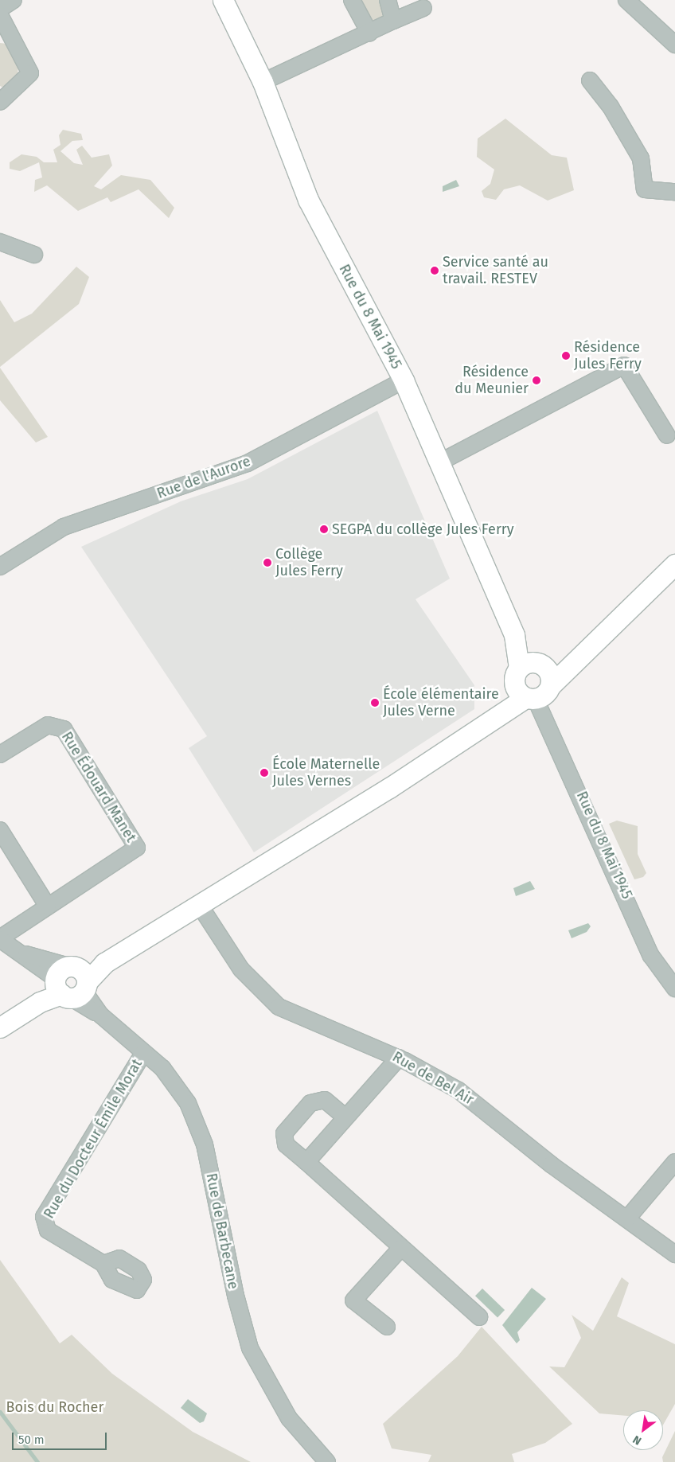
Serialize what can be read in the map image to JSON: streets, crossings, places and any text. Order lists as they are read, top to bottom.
{
  "streets": {
    "main road": ["Rue du 8 Mai 1945"],
    "street": [
      "Rue de l'Aurore",
      "Rue Édouard Manet",
      "Rue de Bel Air",
      "Rue du Docteur Émile Morat",
      "Rue de Barbecane"
    ]
  },
  "crossings": [
    ["Rue du 8 Mai 1945", "Rue de l'Aurore"],
    ["Rue Édouard Manet", "Rue de Barbecane"],
    ["Rue du Docteur Émile Morat", "Rue de Barbecane"]
  ],
  "parks": ["Bois du Rocher"],
  "places": [
    "Service santé au travail. RESTEV",
    "Résidence Jules Ferry",
    "Résidence du Meunier",
    "SEGPA du collège Jules Ferry",
    "Collège Jules Ferry",
    "École élémentaire Jules Verne",
    "École Maternelle Jules Vernes"
  ],
  "scale_bar": "50 m",
  "north": "bottom left"
}
